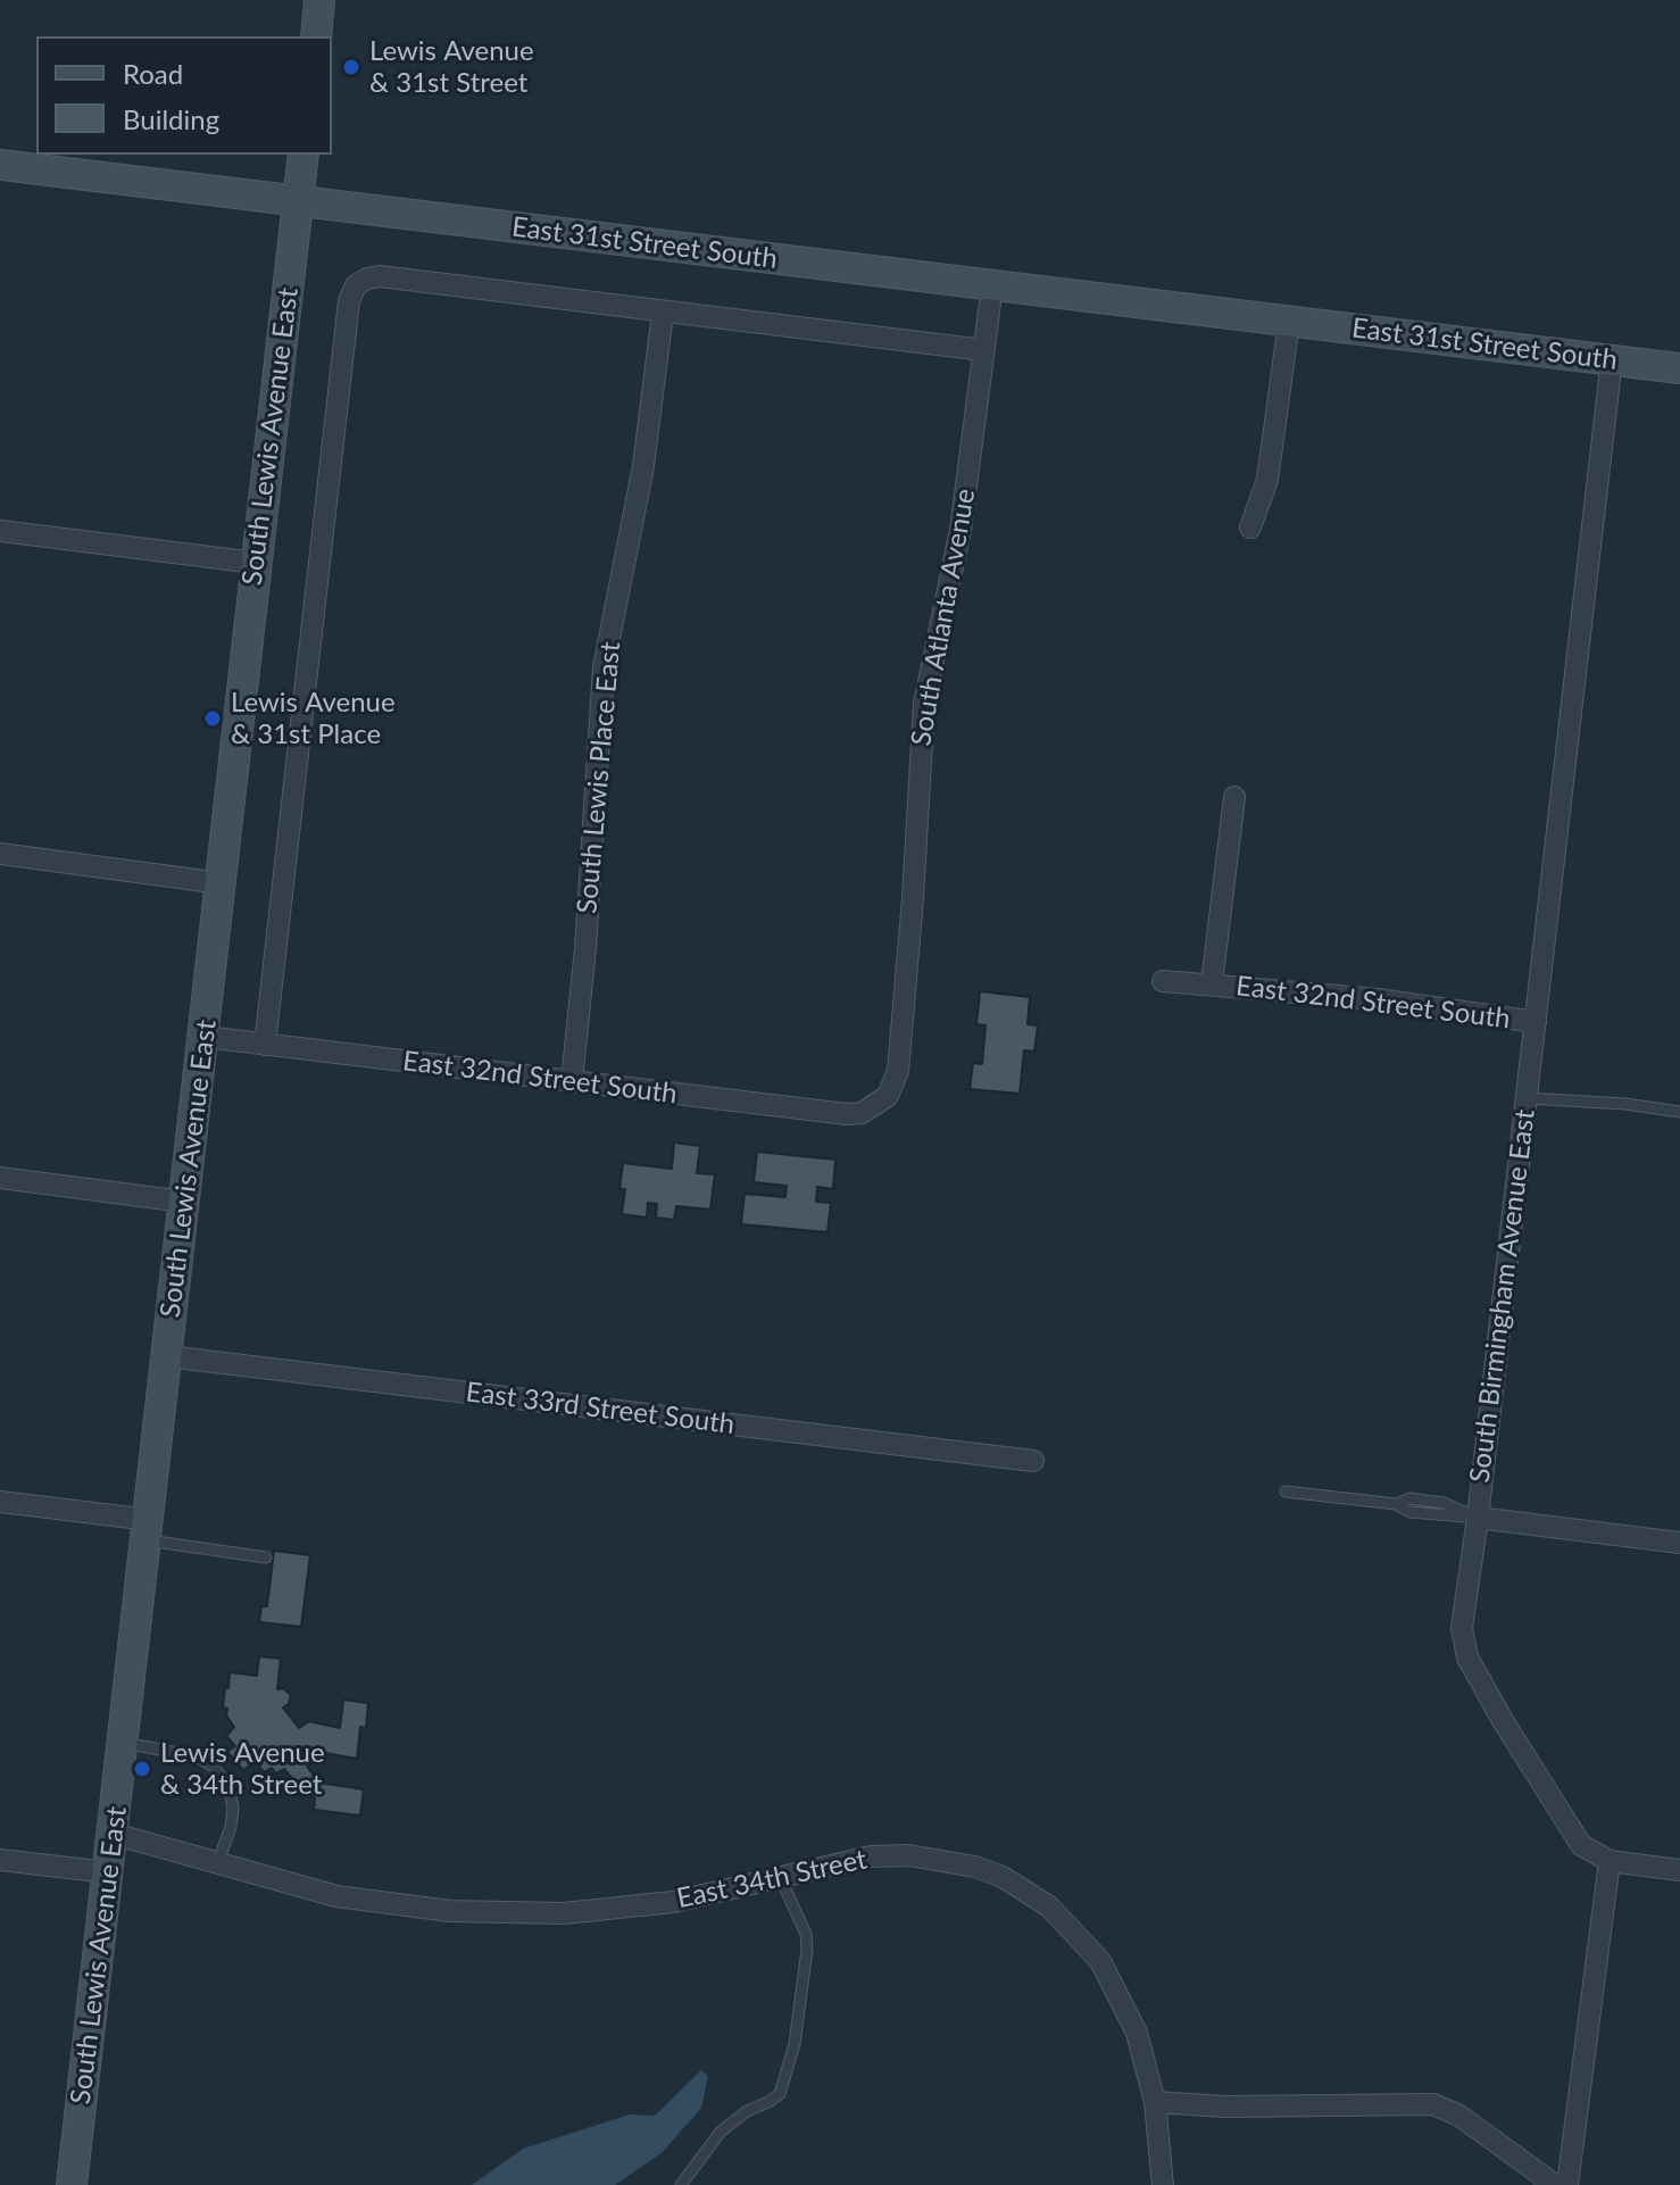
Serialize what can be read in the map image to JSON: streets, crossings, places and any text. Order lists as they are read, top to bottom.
{
  "streets": {
    "main road": ["East 31st Street South", "South Lewis Avenue East"],
    "street": [
      "South Atlanta Avenue",
      "South Lewis Place East",
      "East 32nd Street South",
      "South Birmingham Avenue East",
      "East 33rd Street South",
      "East 34th Street"
    ]
  },
  "crossings": [
    ["East 31st Street South", "South Lewis Avenue East"],
    ["East 31st Street South", "South Atlanta Avenue"],
    ["East 31st Street South", "South Birmingham Avenue East"],
    ["South Lewis Avenue East", "East 32nd Street South"],
    ["South Lewis Avenue East", "East 33rd Street South"],
    ["South Lewis Avenue East", "East 34th Street"],
    ["South Atlanta Avenue", "East 32nd Street South"],
    ["South Lewis Place East", "East 32nd Street South"],
    ["East 32nd Street South", "South Birmingham Avenue East"]
  ],
  "places": ["Lewis Avenue & 31st Street", "Lewis Avenue & 31st Place", "Lewis Avenue & 34th Street"],
  "legend": ["Road", "Building"]
}
